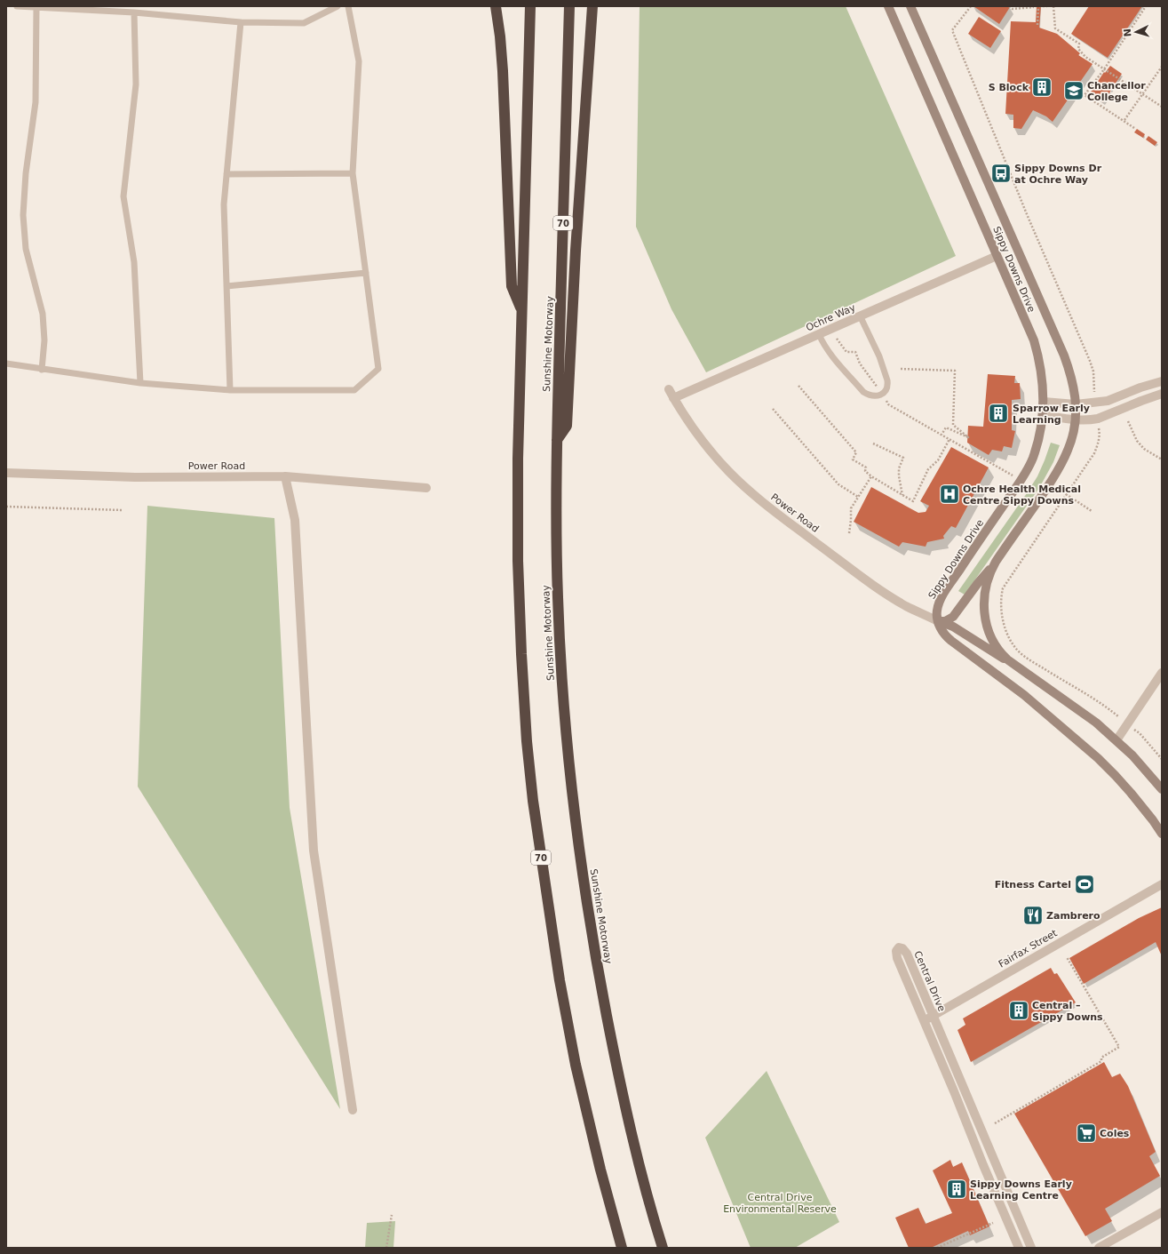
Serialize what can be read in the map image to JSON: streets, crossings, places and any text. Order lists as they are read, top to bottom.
{
  "streets": {
    "highway": ["70", "Sunshine Motorway"],
    "main road": ["Sippy Downs Drive"],
    "street": [
      "Ochre Way",
      "Power Road",
      "Fairfax Street",
      "Central Drive"
    ]
  },
  "crossings": [
    ["Sippy Downs Drive", "Ochre Way"],
    ["Sippy Downs Drive", "Power Road"],
    ["Ochre Way", "Power Road"],
    ["Fairfax Street", "Central Drive"]
  ],
  "parks": ["Central Drive Environmental Reserve"],
  "places": {
    "building": [
      "S Block",
      "Sparrow Early Learning",
      "Central – Sippy Downs",
      "Sippy Downs Early Learning Centre"
    ],
    "school or university": ["Chancellor College"],
    "bus stop": ["Sippy Downs Dr at Ochre Way"],
    "hospital": ["Ochre Health Medical Centre Sippy Downs"],
    "sports": ["Fitness Cartel"],
    "restaurant": ["Zambrero"],
    "supermarket": ["Coles"]
  },
  "north": "left"
}
